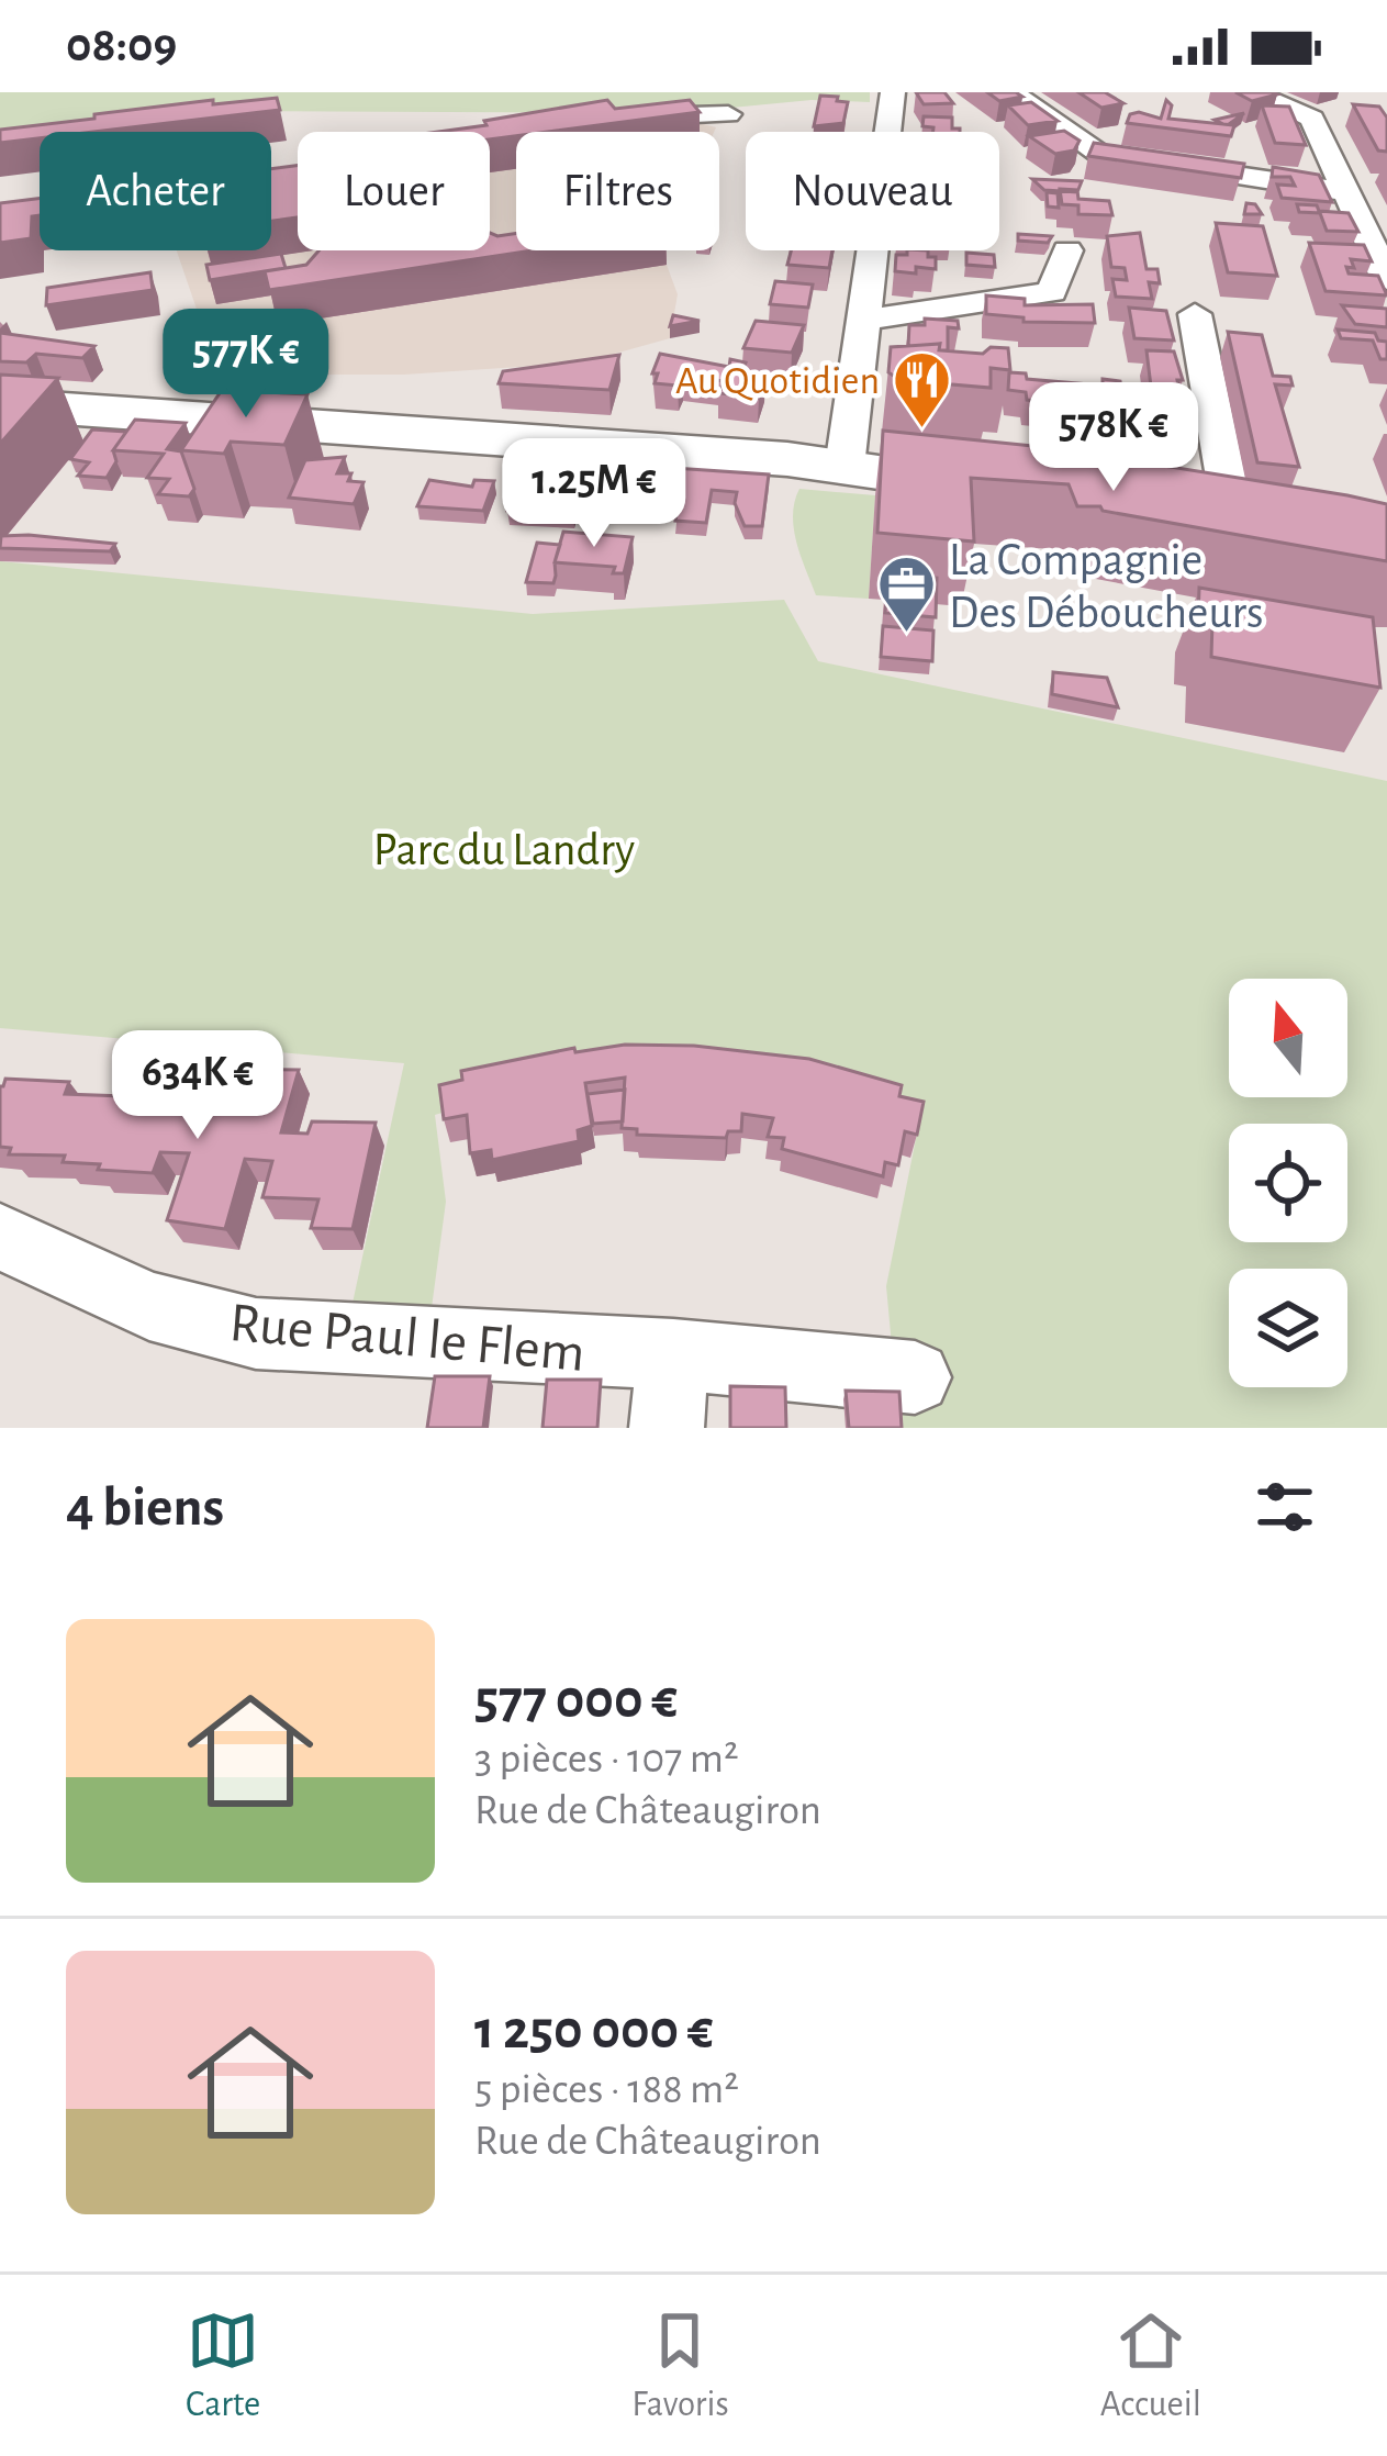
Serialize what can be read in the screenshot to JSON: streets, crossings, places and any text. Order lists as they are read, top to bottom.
{
  "streets": {
    "street": ["Rue Paul le Flem"]
  },
  "parks": ["Parc du Landry"],
  "places": {
    "restaurant": ["Au Quotidien"],
    "office": ["La Compagnie Des Déboucheurs"]
  },
  "north": "top",
  "page": {
    "status": "08:09",
    "chip": [
      "Acheter",
      "Louer",
      "Filtres",
      "Nouveau"
    ],
    "price": [
      "577K €",
      "578K €",
      "1.25M €",
      "634K €"
    ],
    "heading": "4 biens",
    "list": [
      {
        "name": "577 000 €",
        "note": "3 pièces · 107 m² · Rue de Châteaugiron"
      },
      {
        "name": "1 250 000 €",
        "note": "5 pièces · 188 m² · Rue de Châteaugiron"
      }
    ],
    "tabs": ["Carte", "Favoris", "Accueil"]
  }
}
